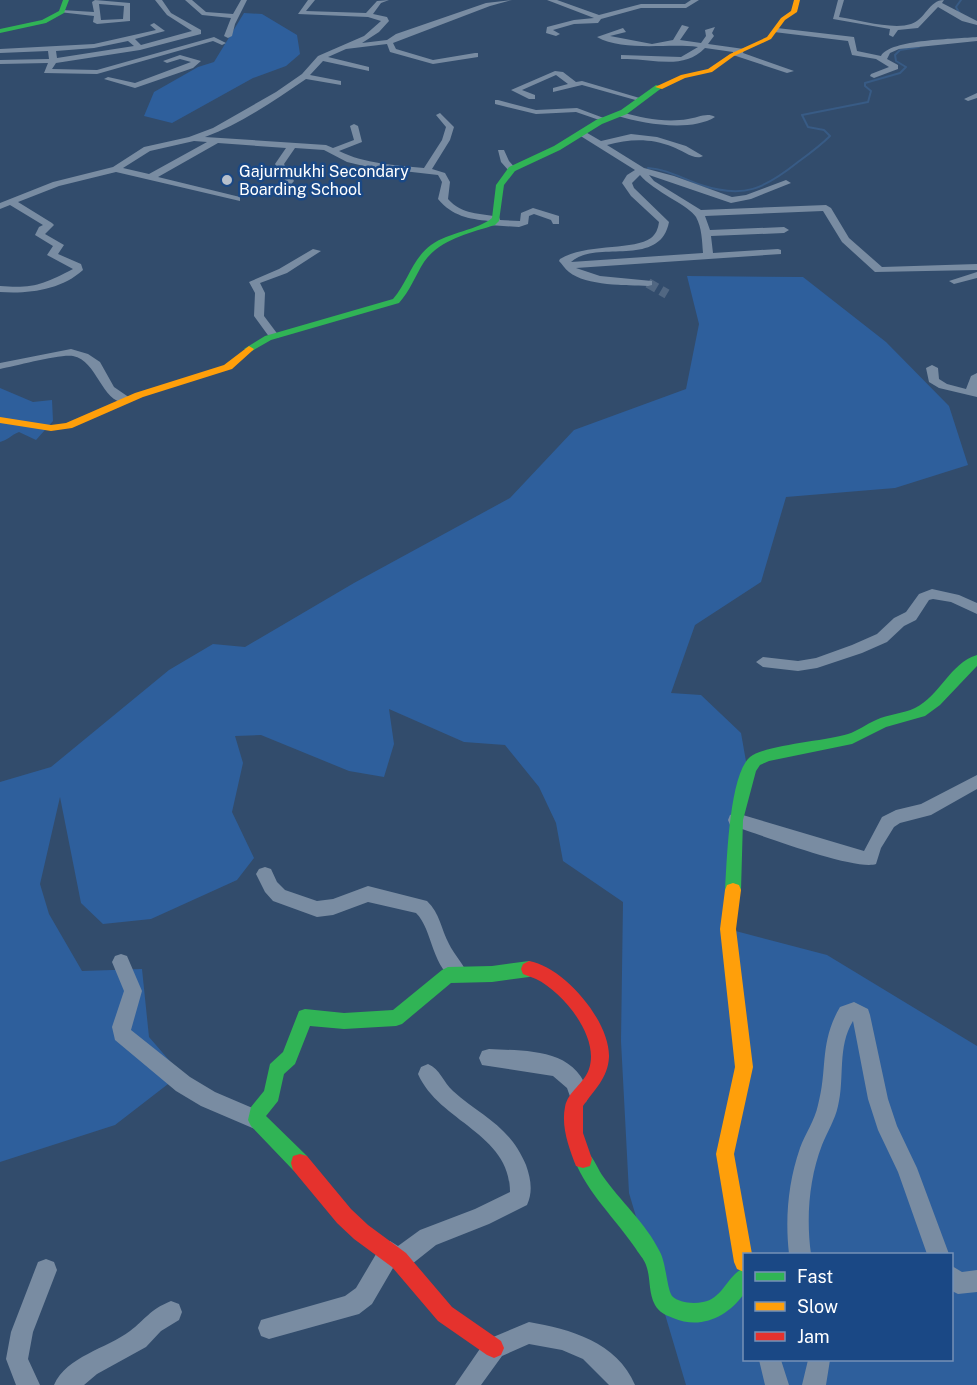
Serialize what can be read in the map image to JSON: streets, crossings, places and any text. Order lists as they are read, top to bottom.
{
  "places": ["Gajurmukhi Secondary Boarding School"],
  "legend": ["Fast", "Slow", "Jam"]
}
